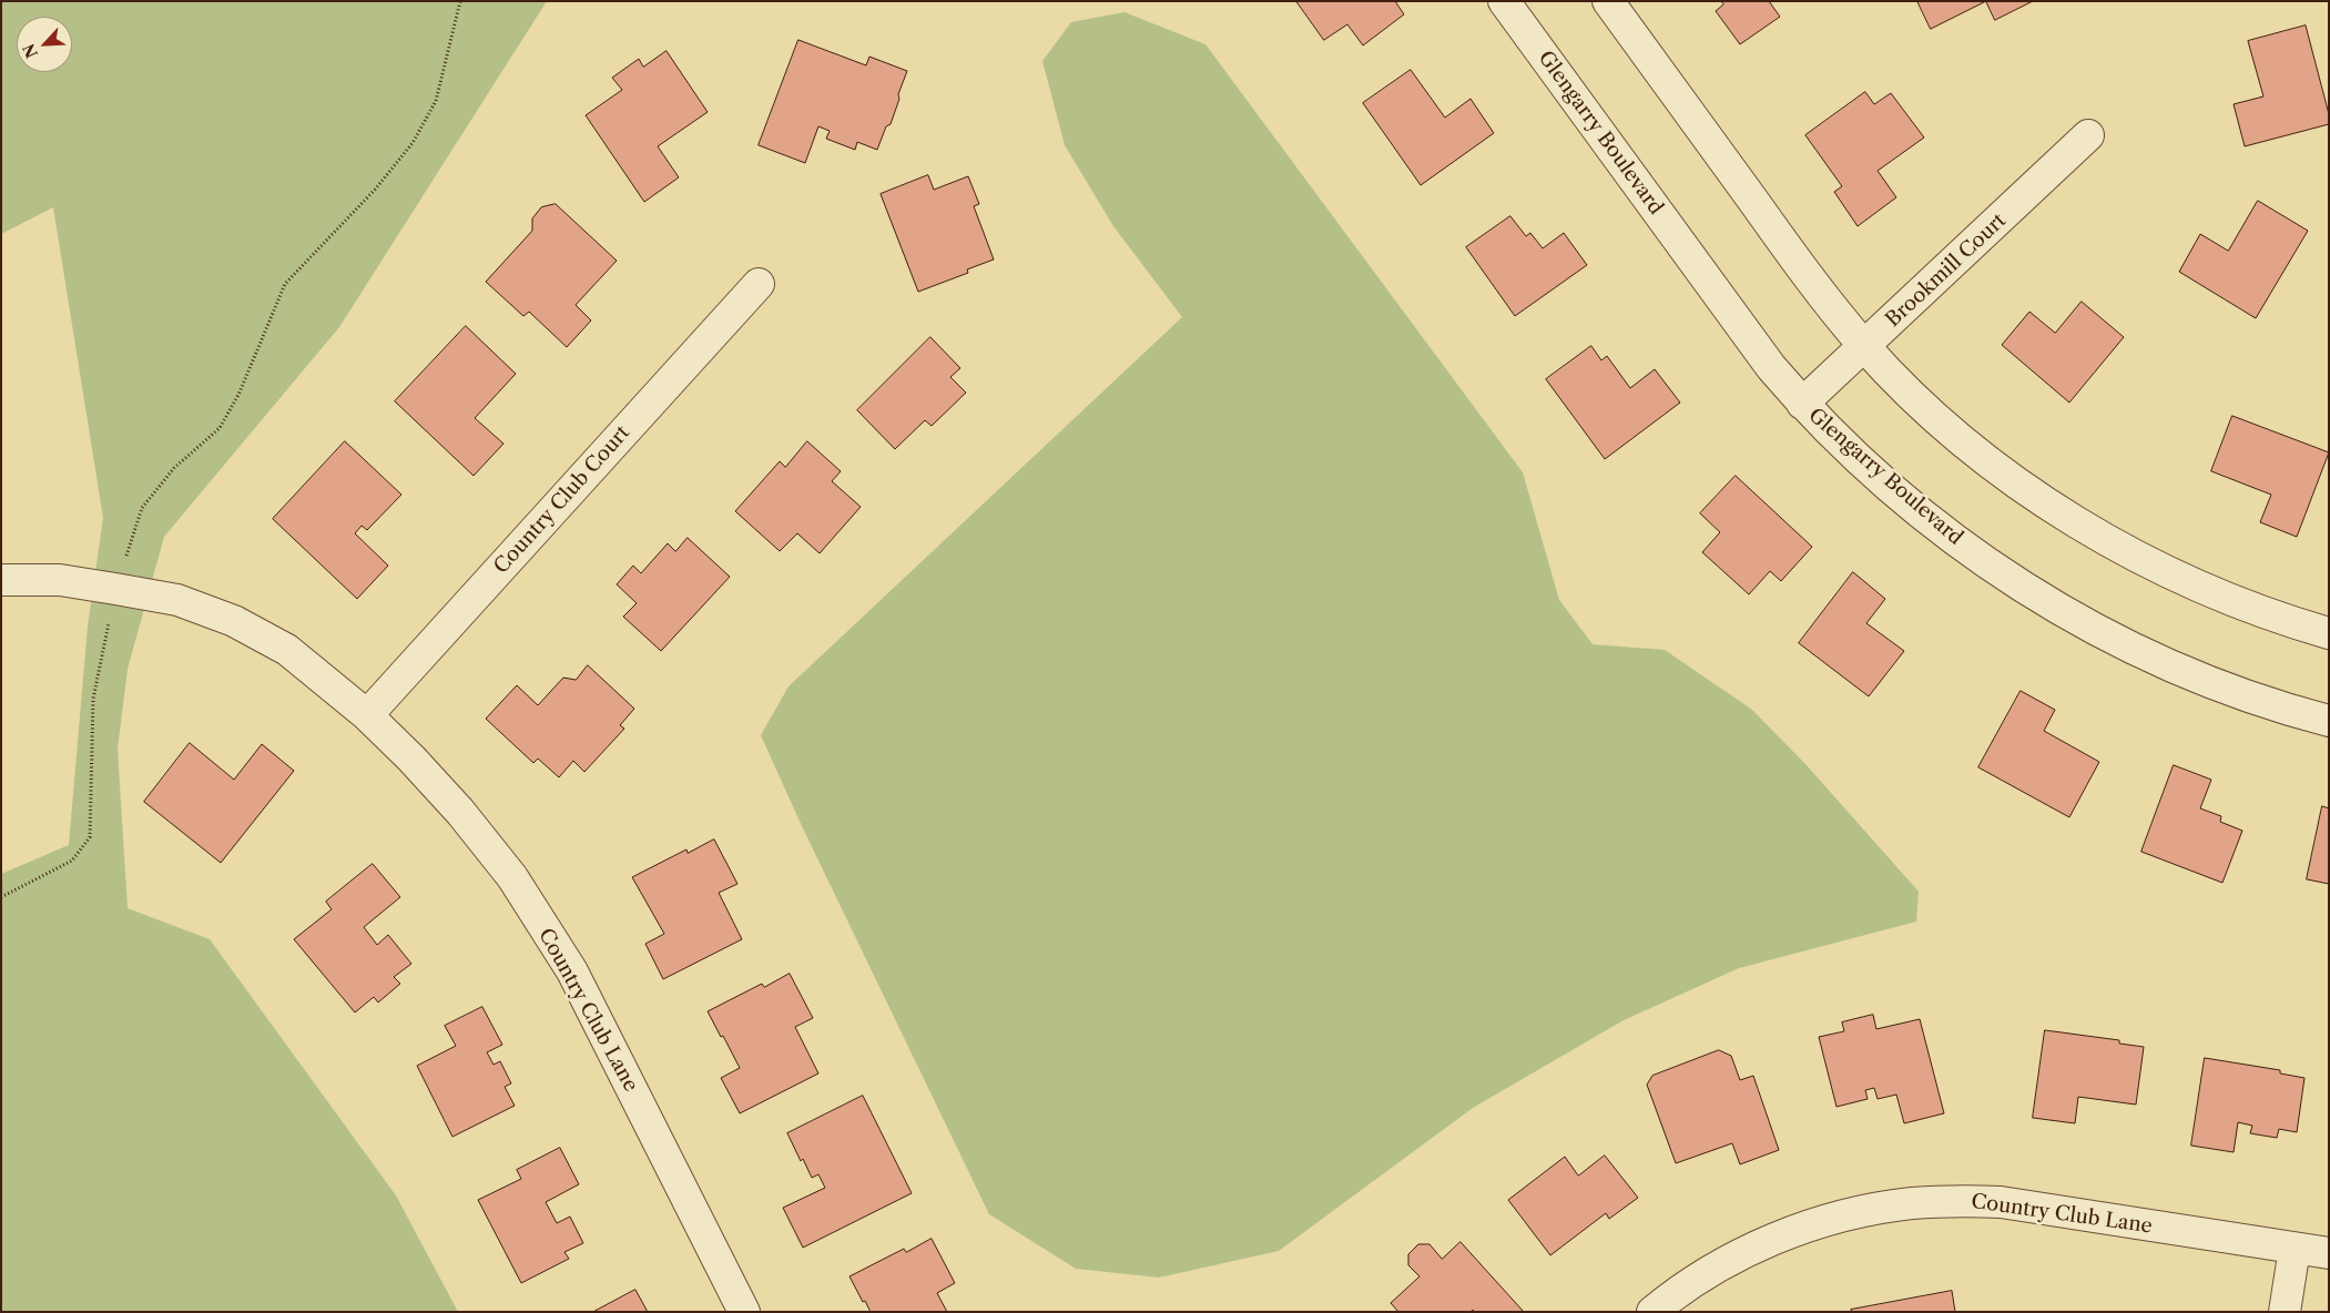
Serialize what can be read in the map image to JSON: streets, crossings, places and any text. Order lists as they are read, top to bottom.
{
  "streets": {
    "street": [
      "Glengarry Boulevard",
      "Brookmill Court",
      "Country Club Court",
      "Country Club Lane"
    ]
  },
  "crossings": [
    ["Glengarry Boulevard", "Brookmill Court"],
    ["Country Club Court", "Country Club Lane"]
  ],
  "north": "bottom left"
}
